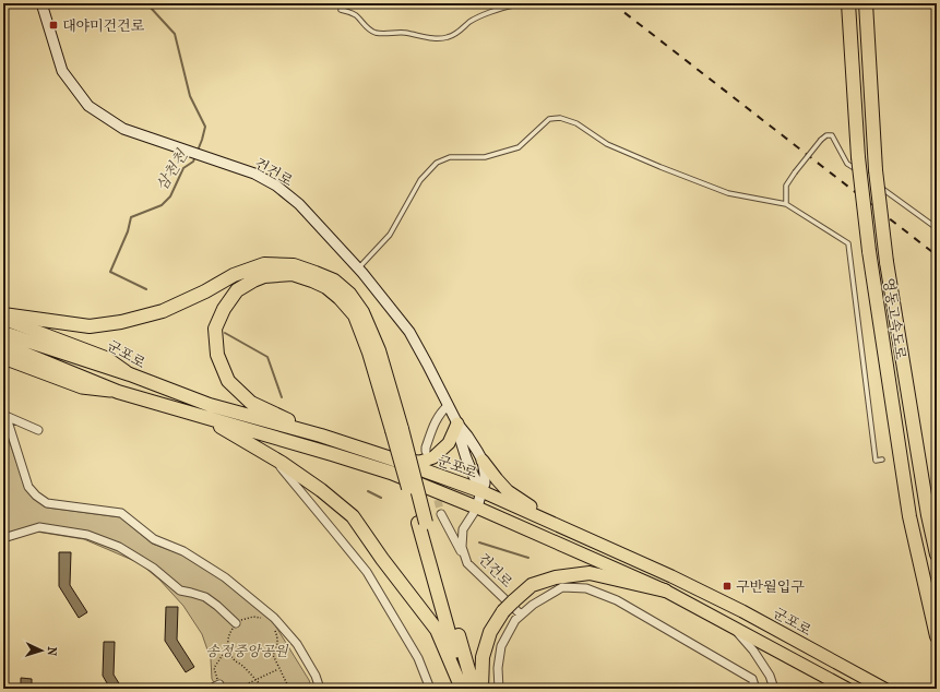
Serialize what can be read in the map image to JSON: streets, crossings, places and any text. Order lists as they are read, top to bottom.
{
  "streets": {
    "highway": ["영동고속도로", "군포로"],
    "main road": ["건건로"]
  },
  "crossings": [
    ["건건로", "군포로"]
  ],
  "water": ["삼천천"],
  "parks": ["송정중앙공원"],
  "places": {
    "transit": ["대야미건건로", "구반월입구"]
  },
  "north": "right"
}
